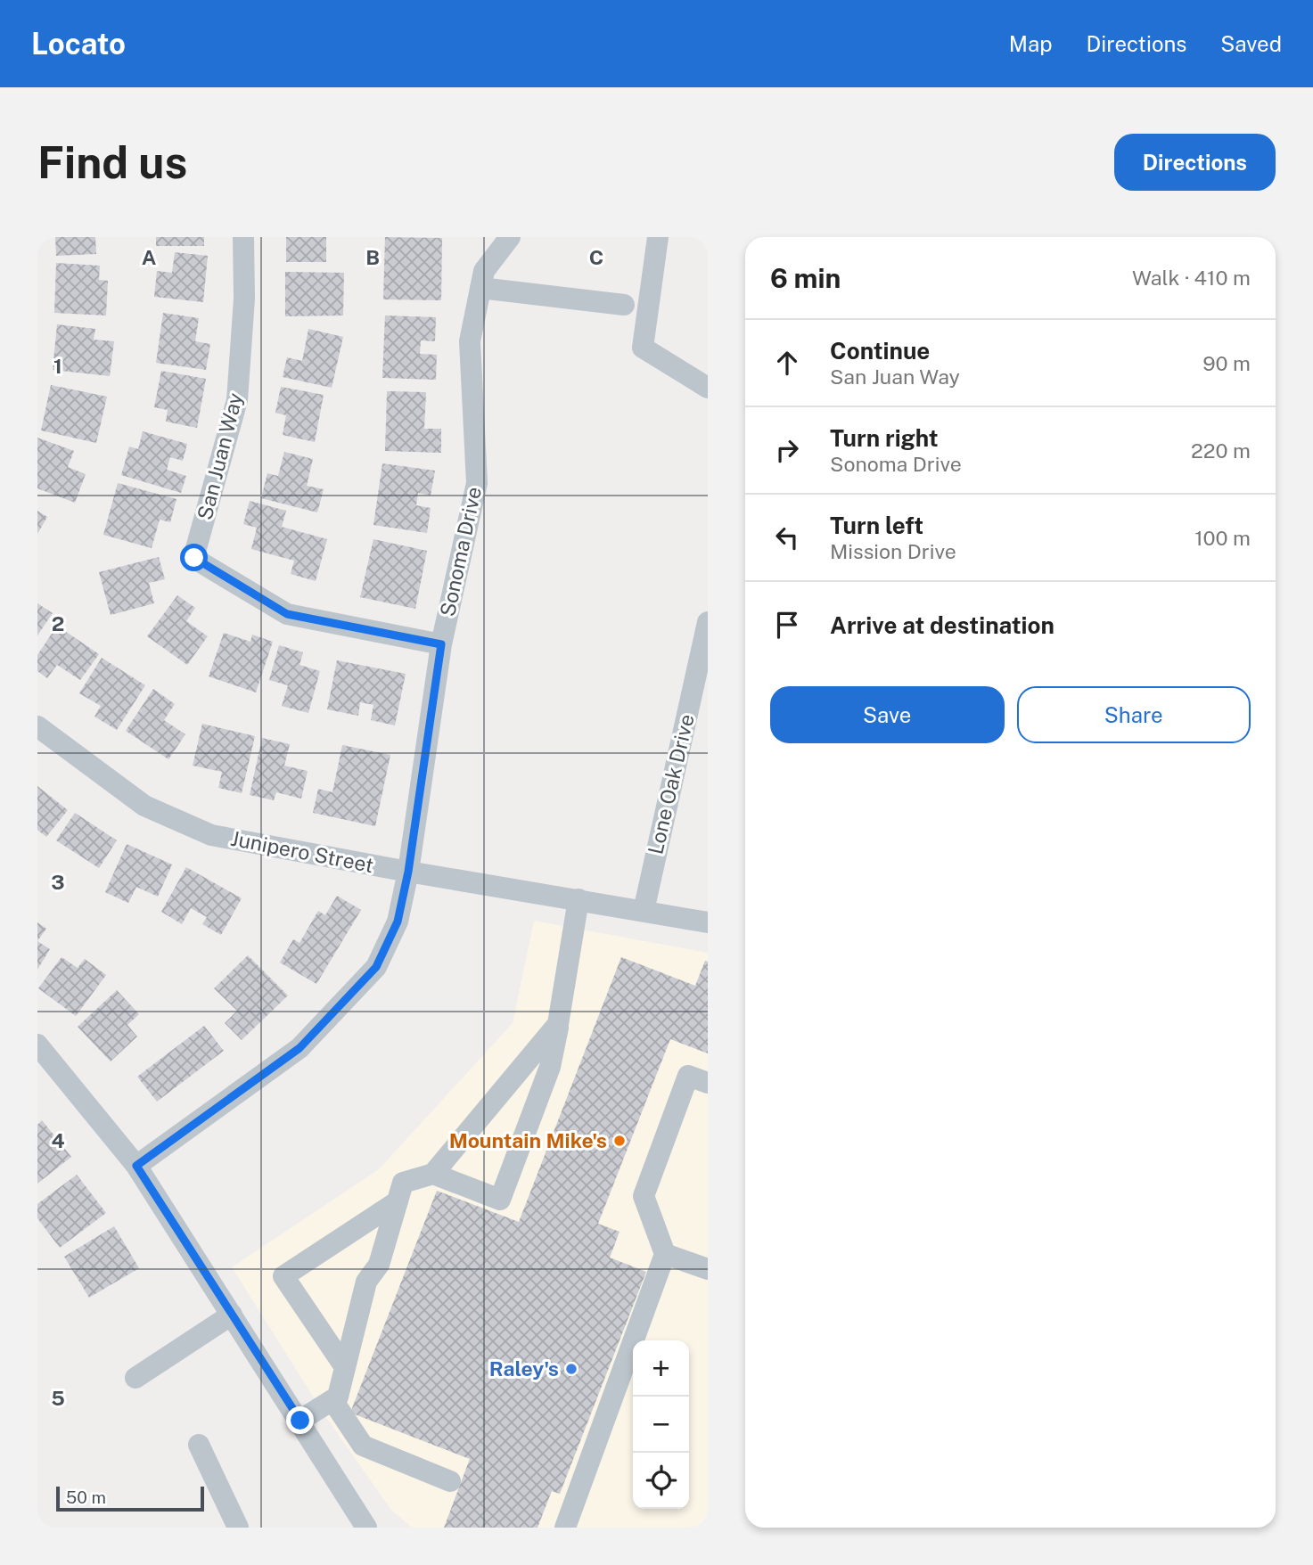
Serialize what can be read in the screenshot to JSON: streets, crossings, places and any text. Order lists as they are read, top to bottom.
{
  "streets": {
    "street": [
      "San Juan Way",
      "Sonoma Drive",
      "Lone Oak Drive",
      "Junipero Street"
    ]
  },
  "crossings": [
    ["San Juan Way", "Sonoma Drive"],
    ["Sonoma Drive", "Junipero Street"],
    ["Lone Oak Drive", "Junipero Street"]
  ],
  "places": ["Mountain Mike's", "Raley's"],
  "scale_bar": "50 m",
  "page": {
    "header": "Locato",
    "nav": ["Map", "Directions", "Saved"],
    "buttons": [
      "Directions",
      ["Save", "Share"]
    ],
    "title": "Find us",
    "heading": ["6 min", "Walk · 410 m"],
    "list": [
      ["Continue", "San Juan Way", "90 m"],
      ["Turn right", "Sonoma Drive", "220 m"],
      ["Turn left", "Mission Drive", "100 m"],
      "Arrive at destination"
    ],
    "map_buttons": ["+", "−"],
    "scale": "50 m"
  },
  "grid": {
    "columns": ["A", "B", "C"],
    "rows": [
      "1",
      "2",
      "3",
      "4",
      "5"
    ]
  }
}
